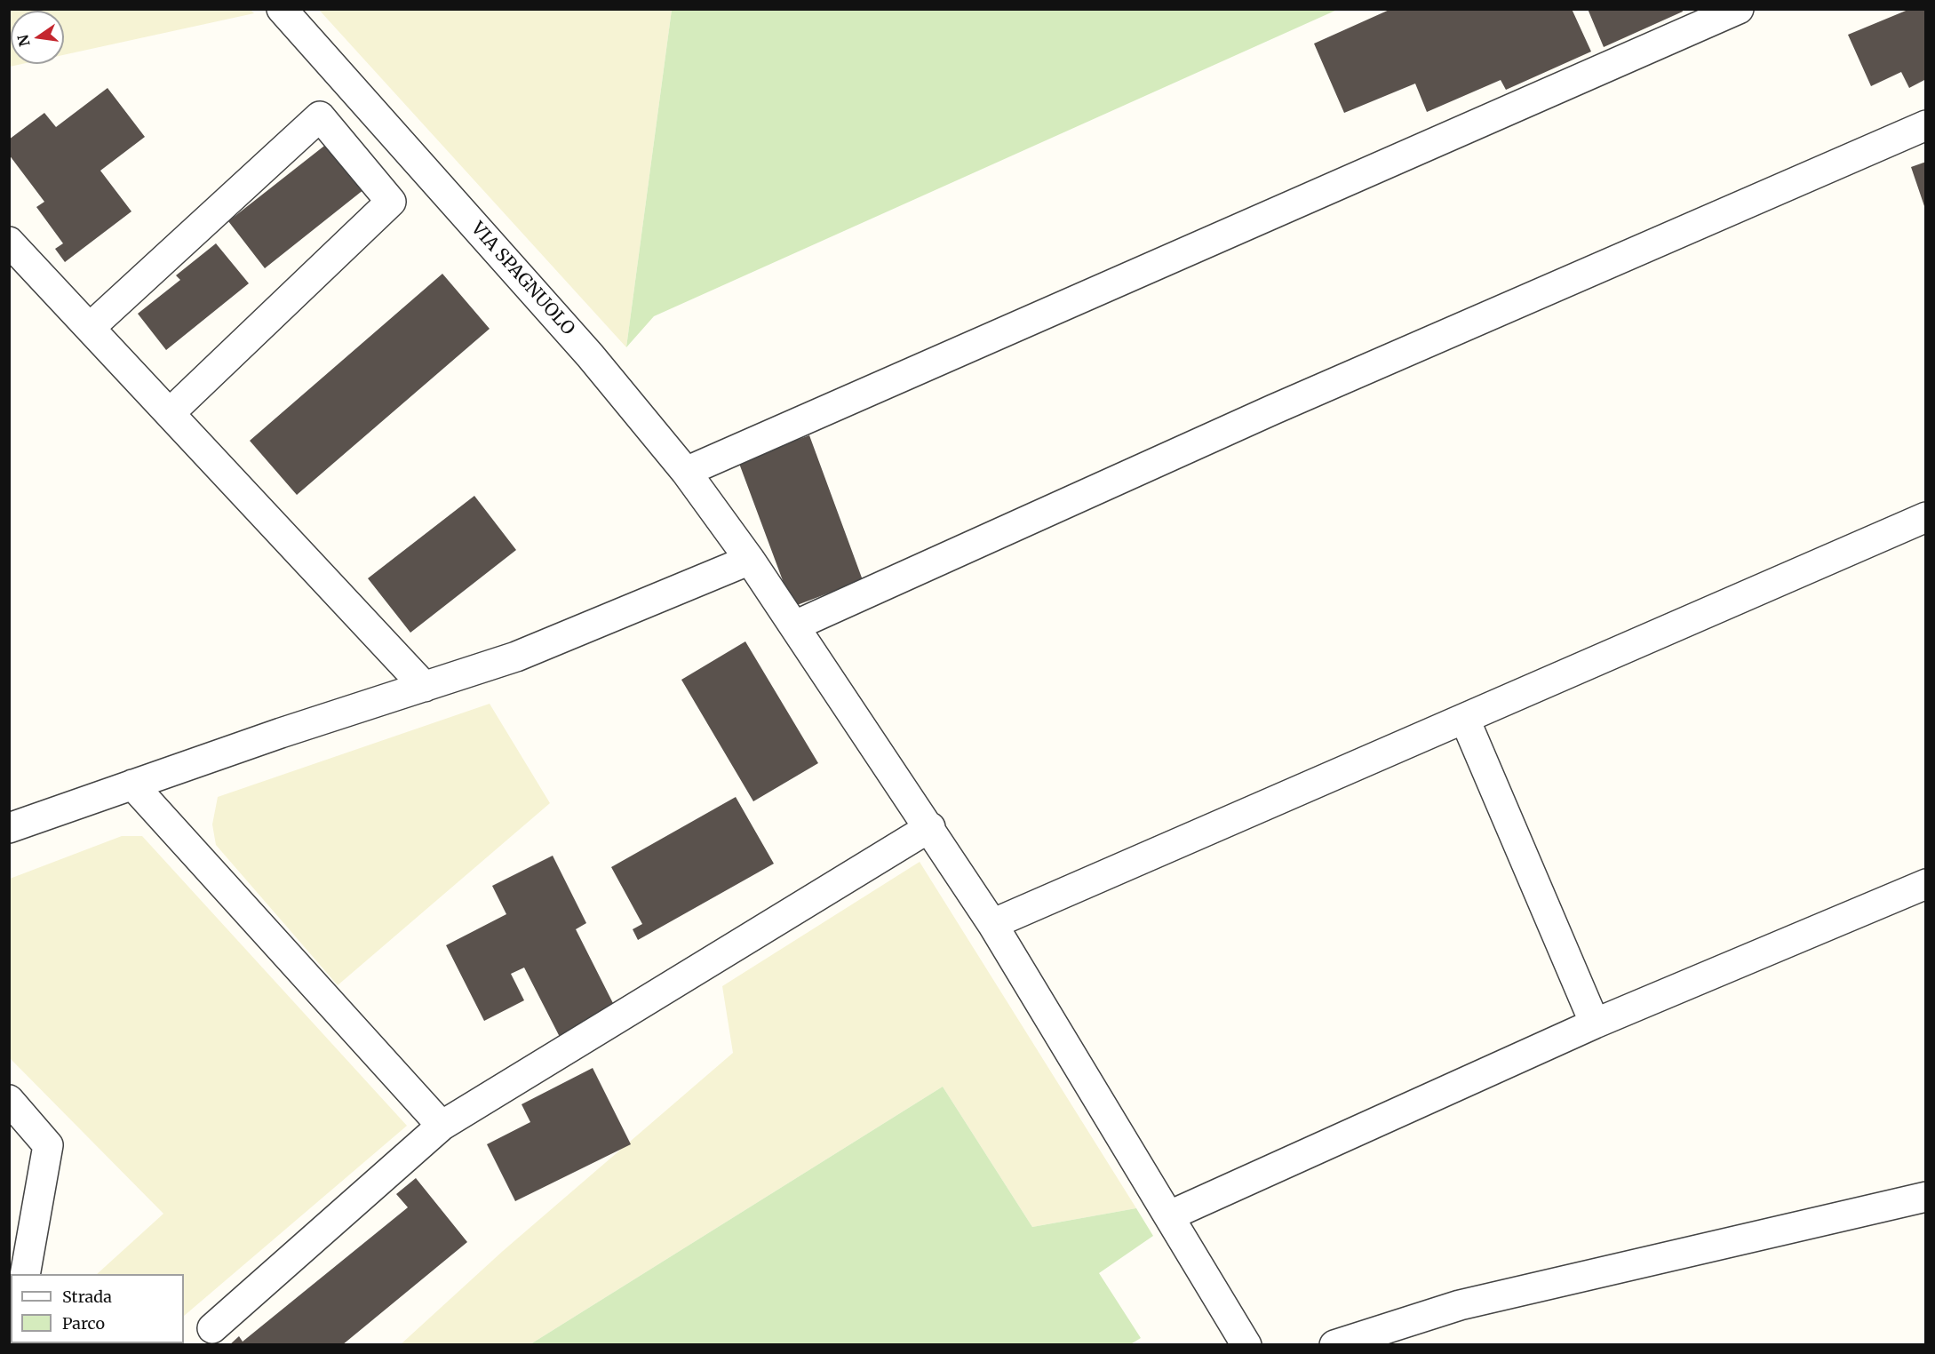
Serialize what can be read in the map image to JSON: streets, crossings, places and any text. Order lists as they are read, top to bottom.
{
  "streets": {
    "street": ["VIA SPAGNUOLO"]
  },
  "legend": ["Strada", "Parco"],
  "north": "left"
}
